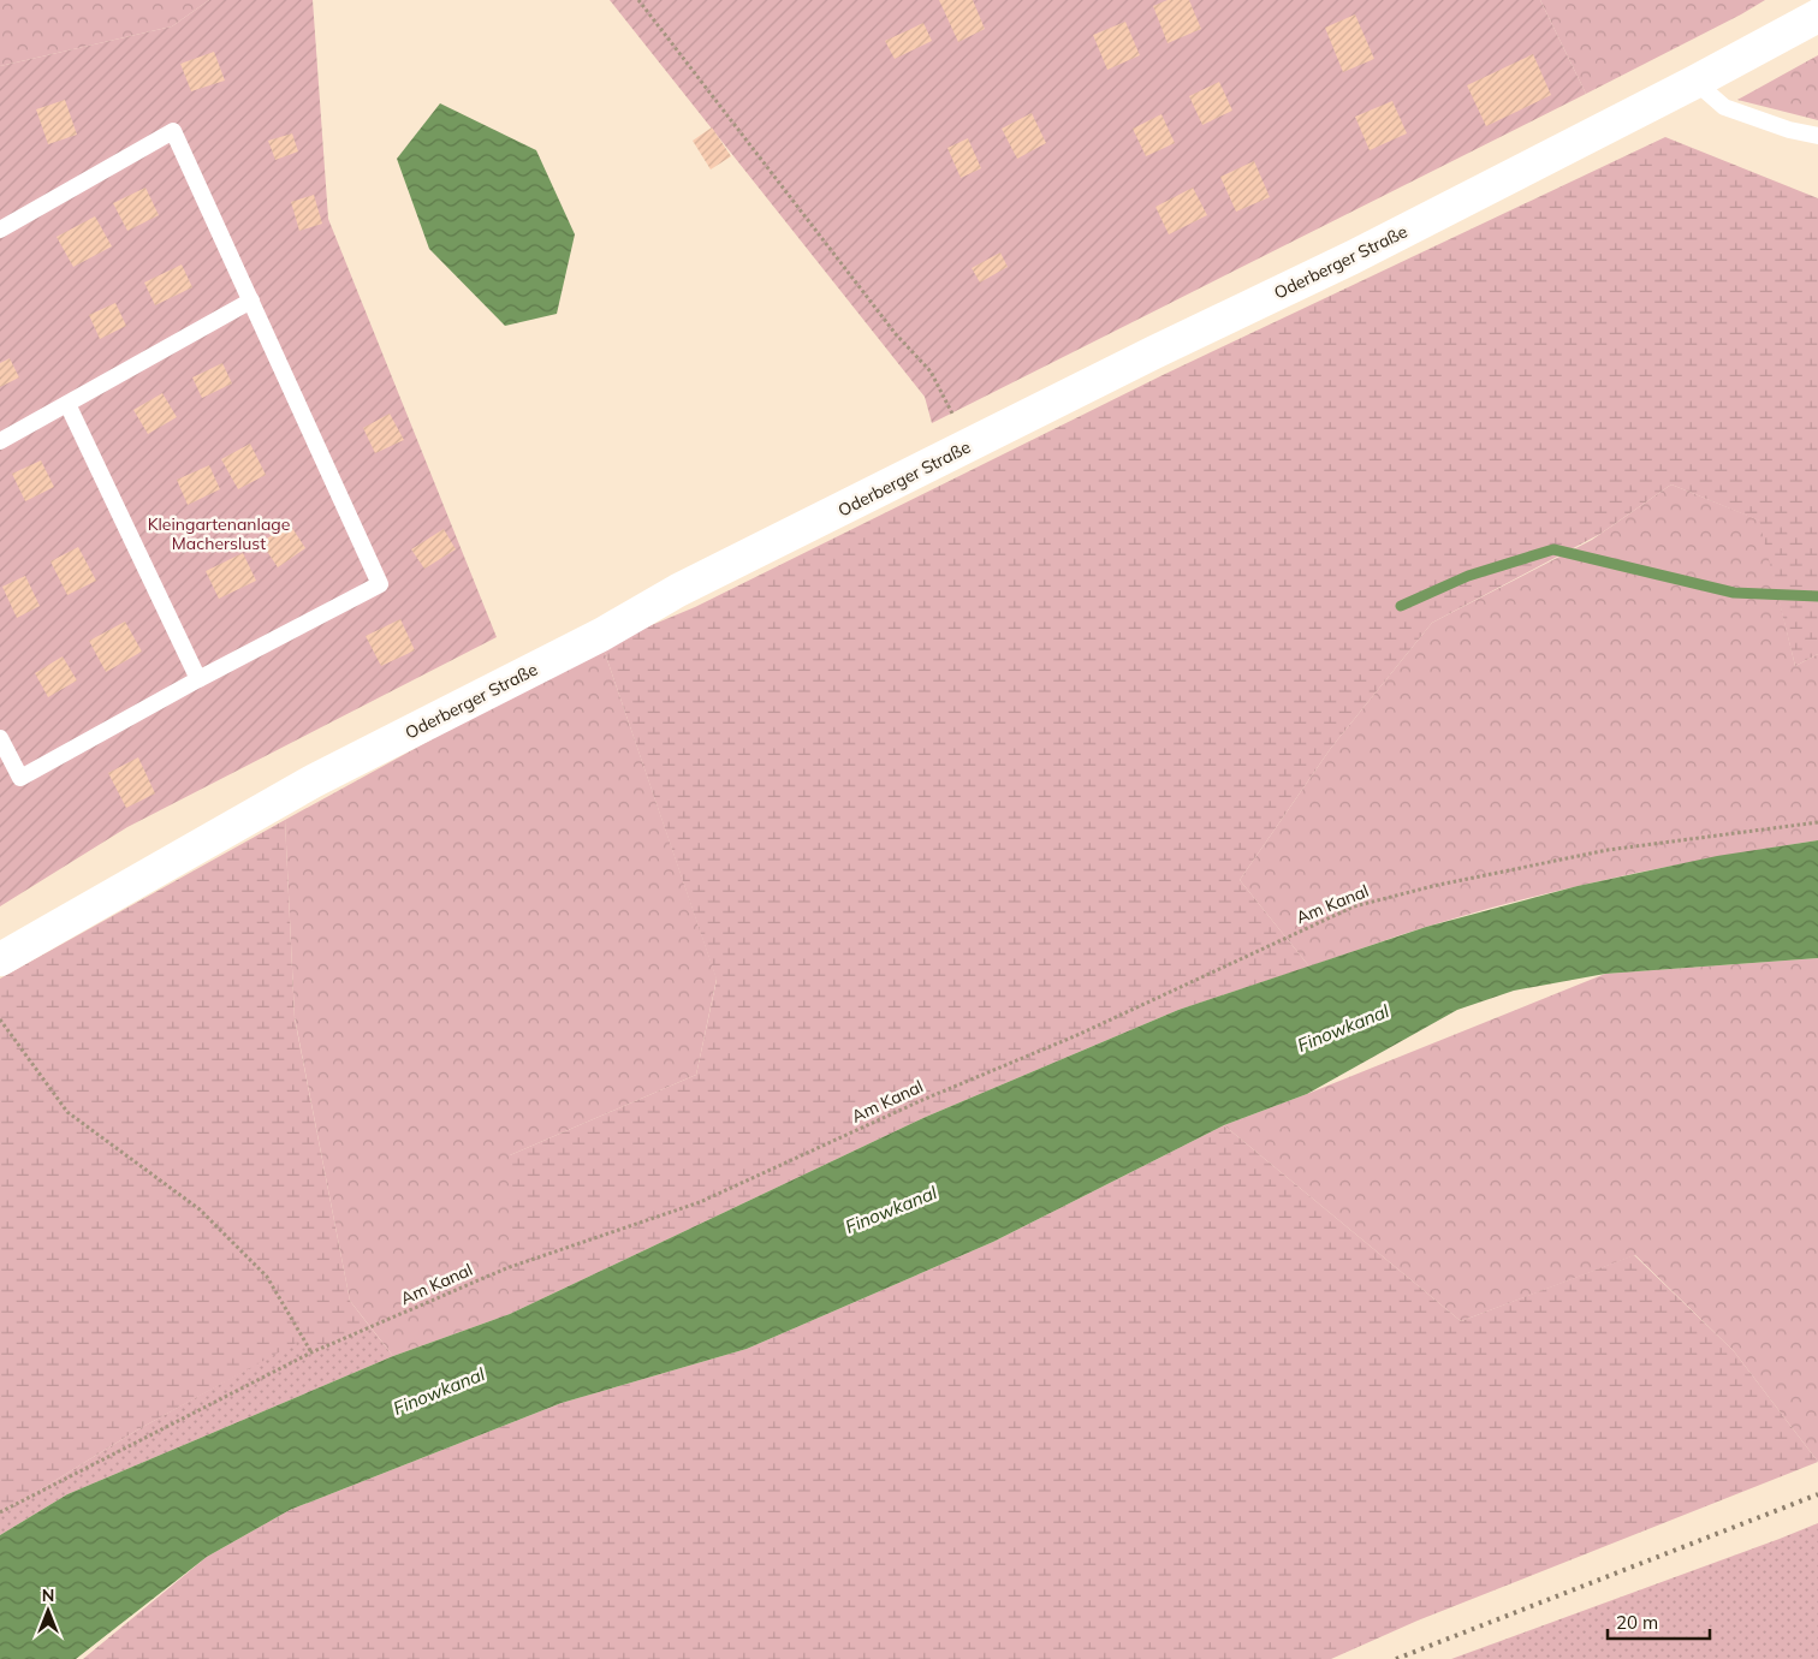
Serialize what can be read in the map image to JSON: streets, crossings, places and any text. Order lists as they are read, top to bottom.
{
  "streets": {
    "main road": ["Oderberger Straße"],
    "path": ["Am Kanal"]
  },
  "water": ["Finowkanal"],
  "parks": ["Kleingartenanlage Macherslust"],
  "scale_bar": "20 m",
  "north": "top"
}
